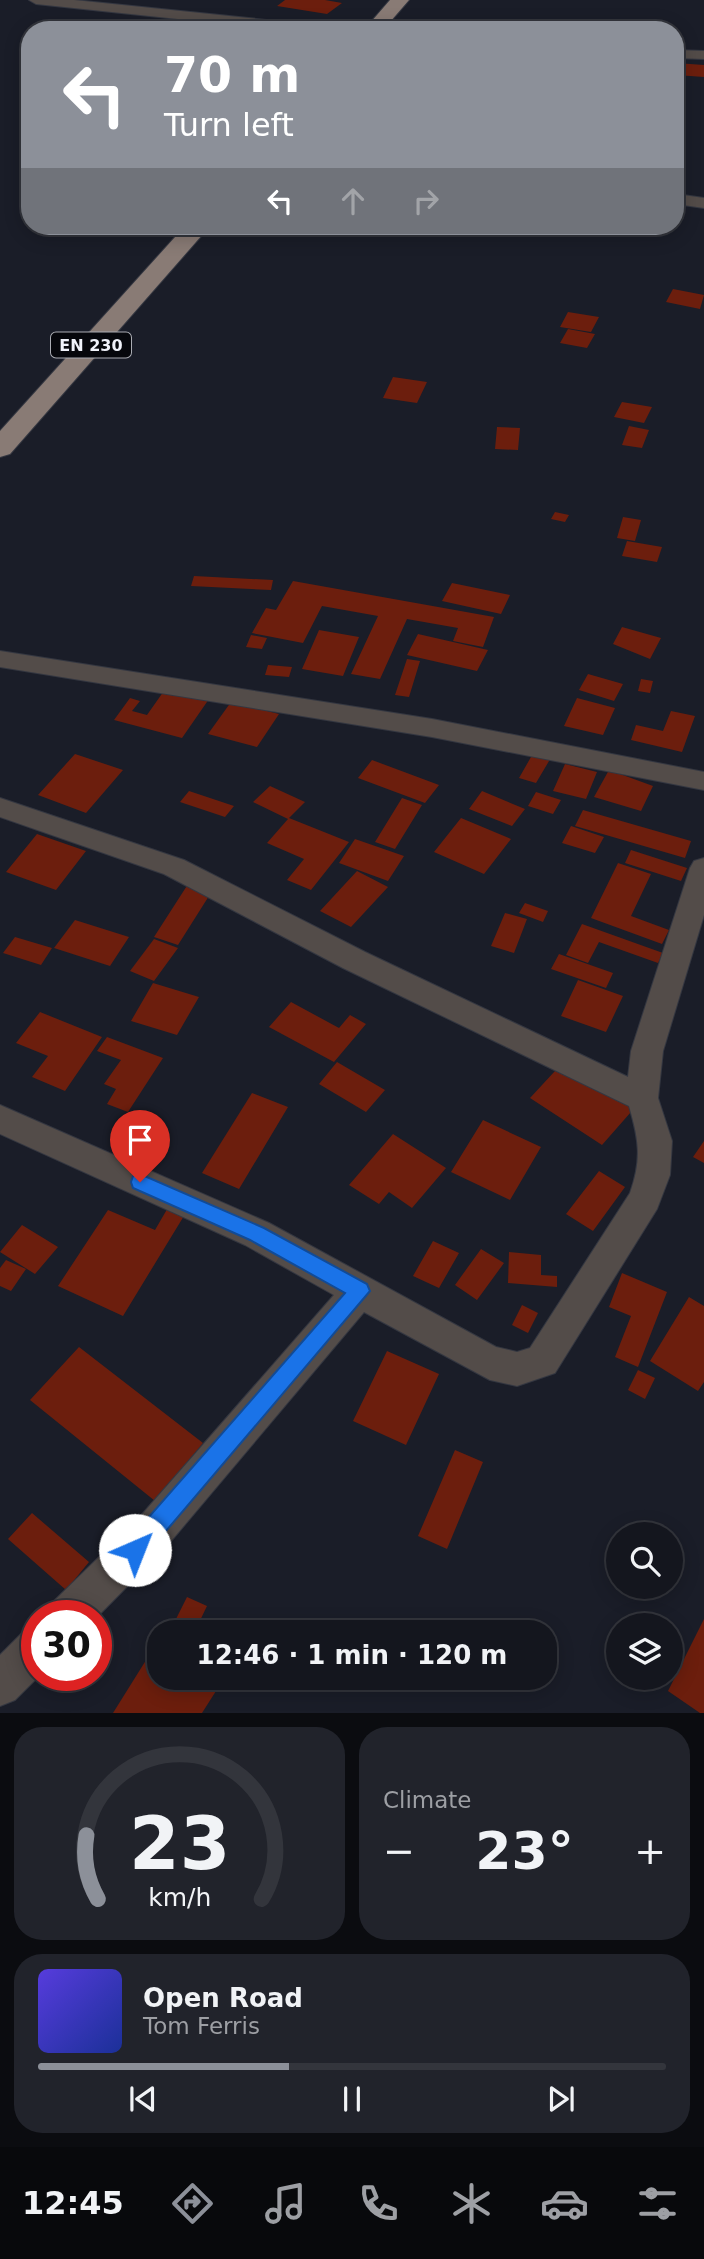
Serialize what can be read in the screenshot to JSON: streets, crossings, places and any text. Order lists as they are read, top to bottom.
{
  "streets": {
    "main road": ["EN 230"]
  },
  "page": {
    "turn": ["70 m", "Turn left"],
    "limit": "30",
    "trip": "12:46 · 1 min · 120 m",
    "tile": "Climate",
    "heat": ["−", "23°", "+"],
    "song": ["Open Road", "Tom Ferris"],
    "tabs": "12:45",
    "gauge": ["23", "km/h"]
  }
}
